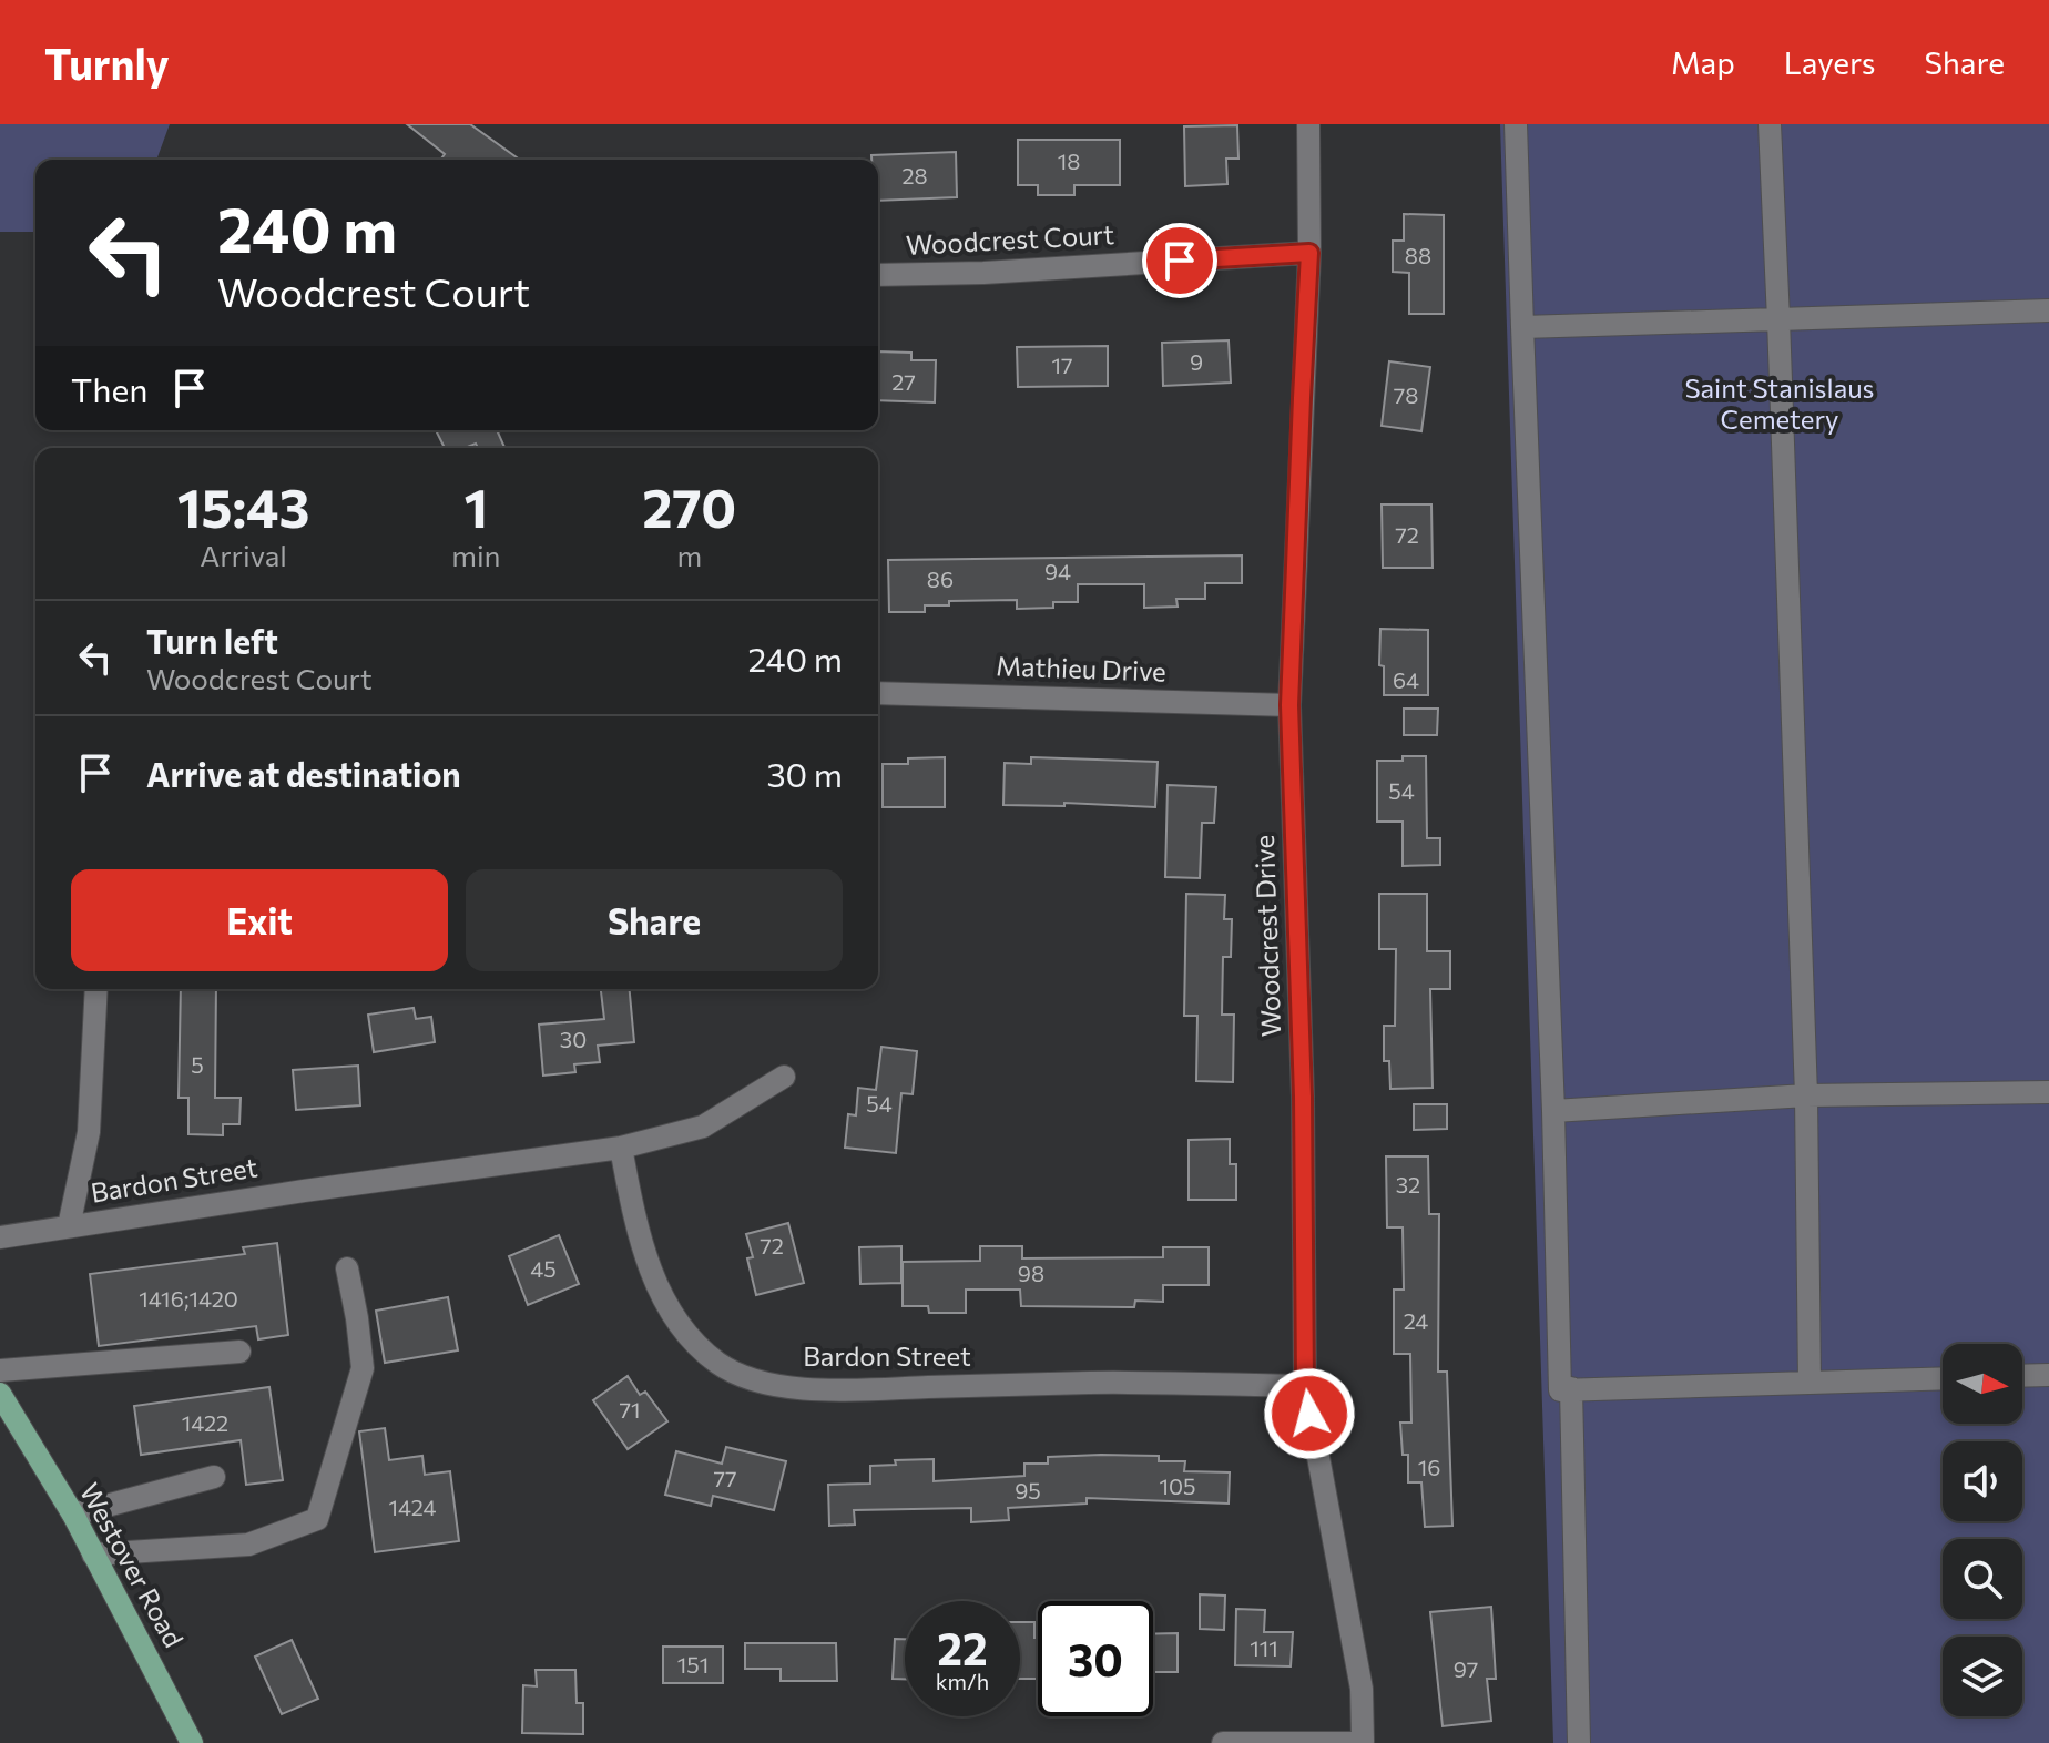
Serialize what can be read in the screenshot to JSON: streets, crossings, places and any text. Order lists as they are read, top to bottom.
{
  "streets": {
    "main road": ["Westover Road"],
    "street": [
      "Woodcrest Court",
      "Mathieu Drive",
      "Woodcrest Drive",
      "Bardon Street"
    ]
  },
  "crossings": [
    ["Woodcrest Court", "Woodcrest Drive"],
    ["Mathieu Drive", "Woodcrest Drive"],
    ["Woodcrest Drive", "Bardon Street"]
  ],
  "parks": ["Saint Stanislaus Cemetery"],
  "house_numbers": [
    "18",
    "28",
    "88",
    "9",
    "17",
    "27",
    "78",
    "72",
    "94",
    "86",
    "64",
    "54",
    "30",
    "5",
    "54",
    "32",
    "72",
    "45",
    "98",
    "1416;1420",
    "24",
    "71",
    "1422",
    "16",
    "77",
    "105",
    "95",
    "1424",
    "111",
    "151",
    "97"
  ],
  "north": "right",
  "page": {
    "header": "Turnly",
    "nav": ["Map", "Layers", "Share"],
    "turn": ["240 m", "Woodcrest Court"],
    "then": "Then",
    "eta": [
      "15:43",
      "Arrival",
      "1",
      "min",
      "270",
      "m"
    ],
    "list": [
      {
        "name": "Turn left",
        "note": "Woodcrest Court",
        "value": "240 m"
      },
      {
        "name": "Arrive at destination",
        "value": "30 m"
      }
    ],
    "buttons": ["Exit", "Share"],
    "speed": "22 km/h",
    "limit": "30"
  }
}
